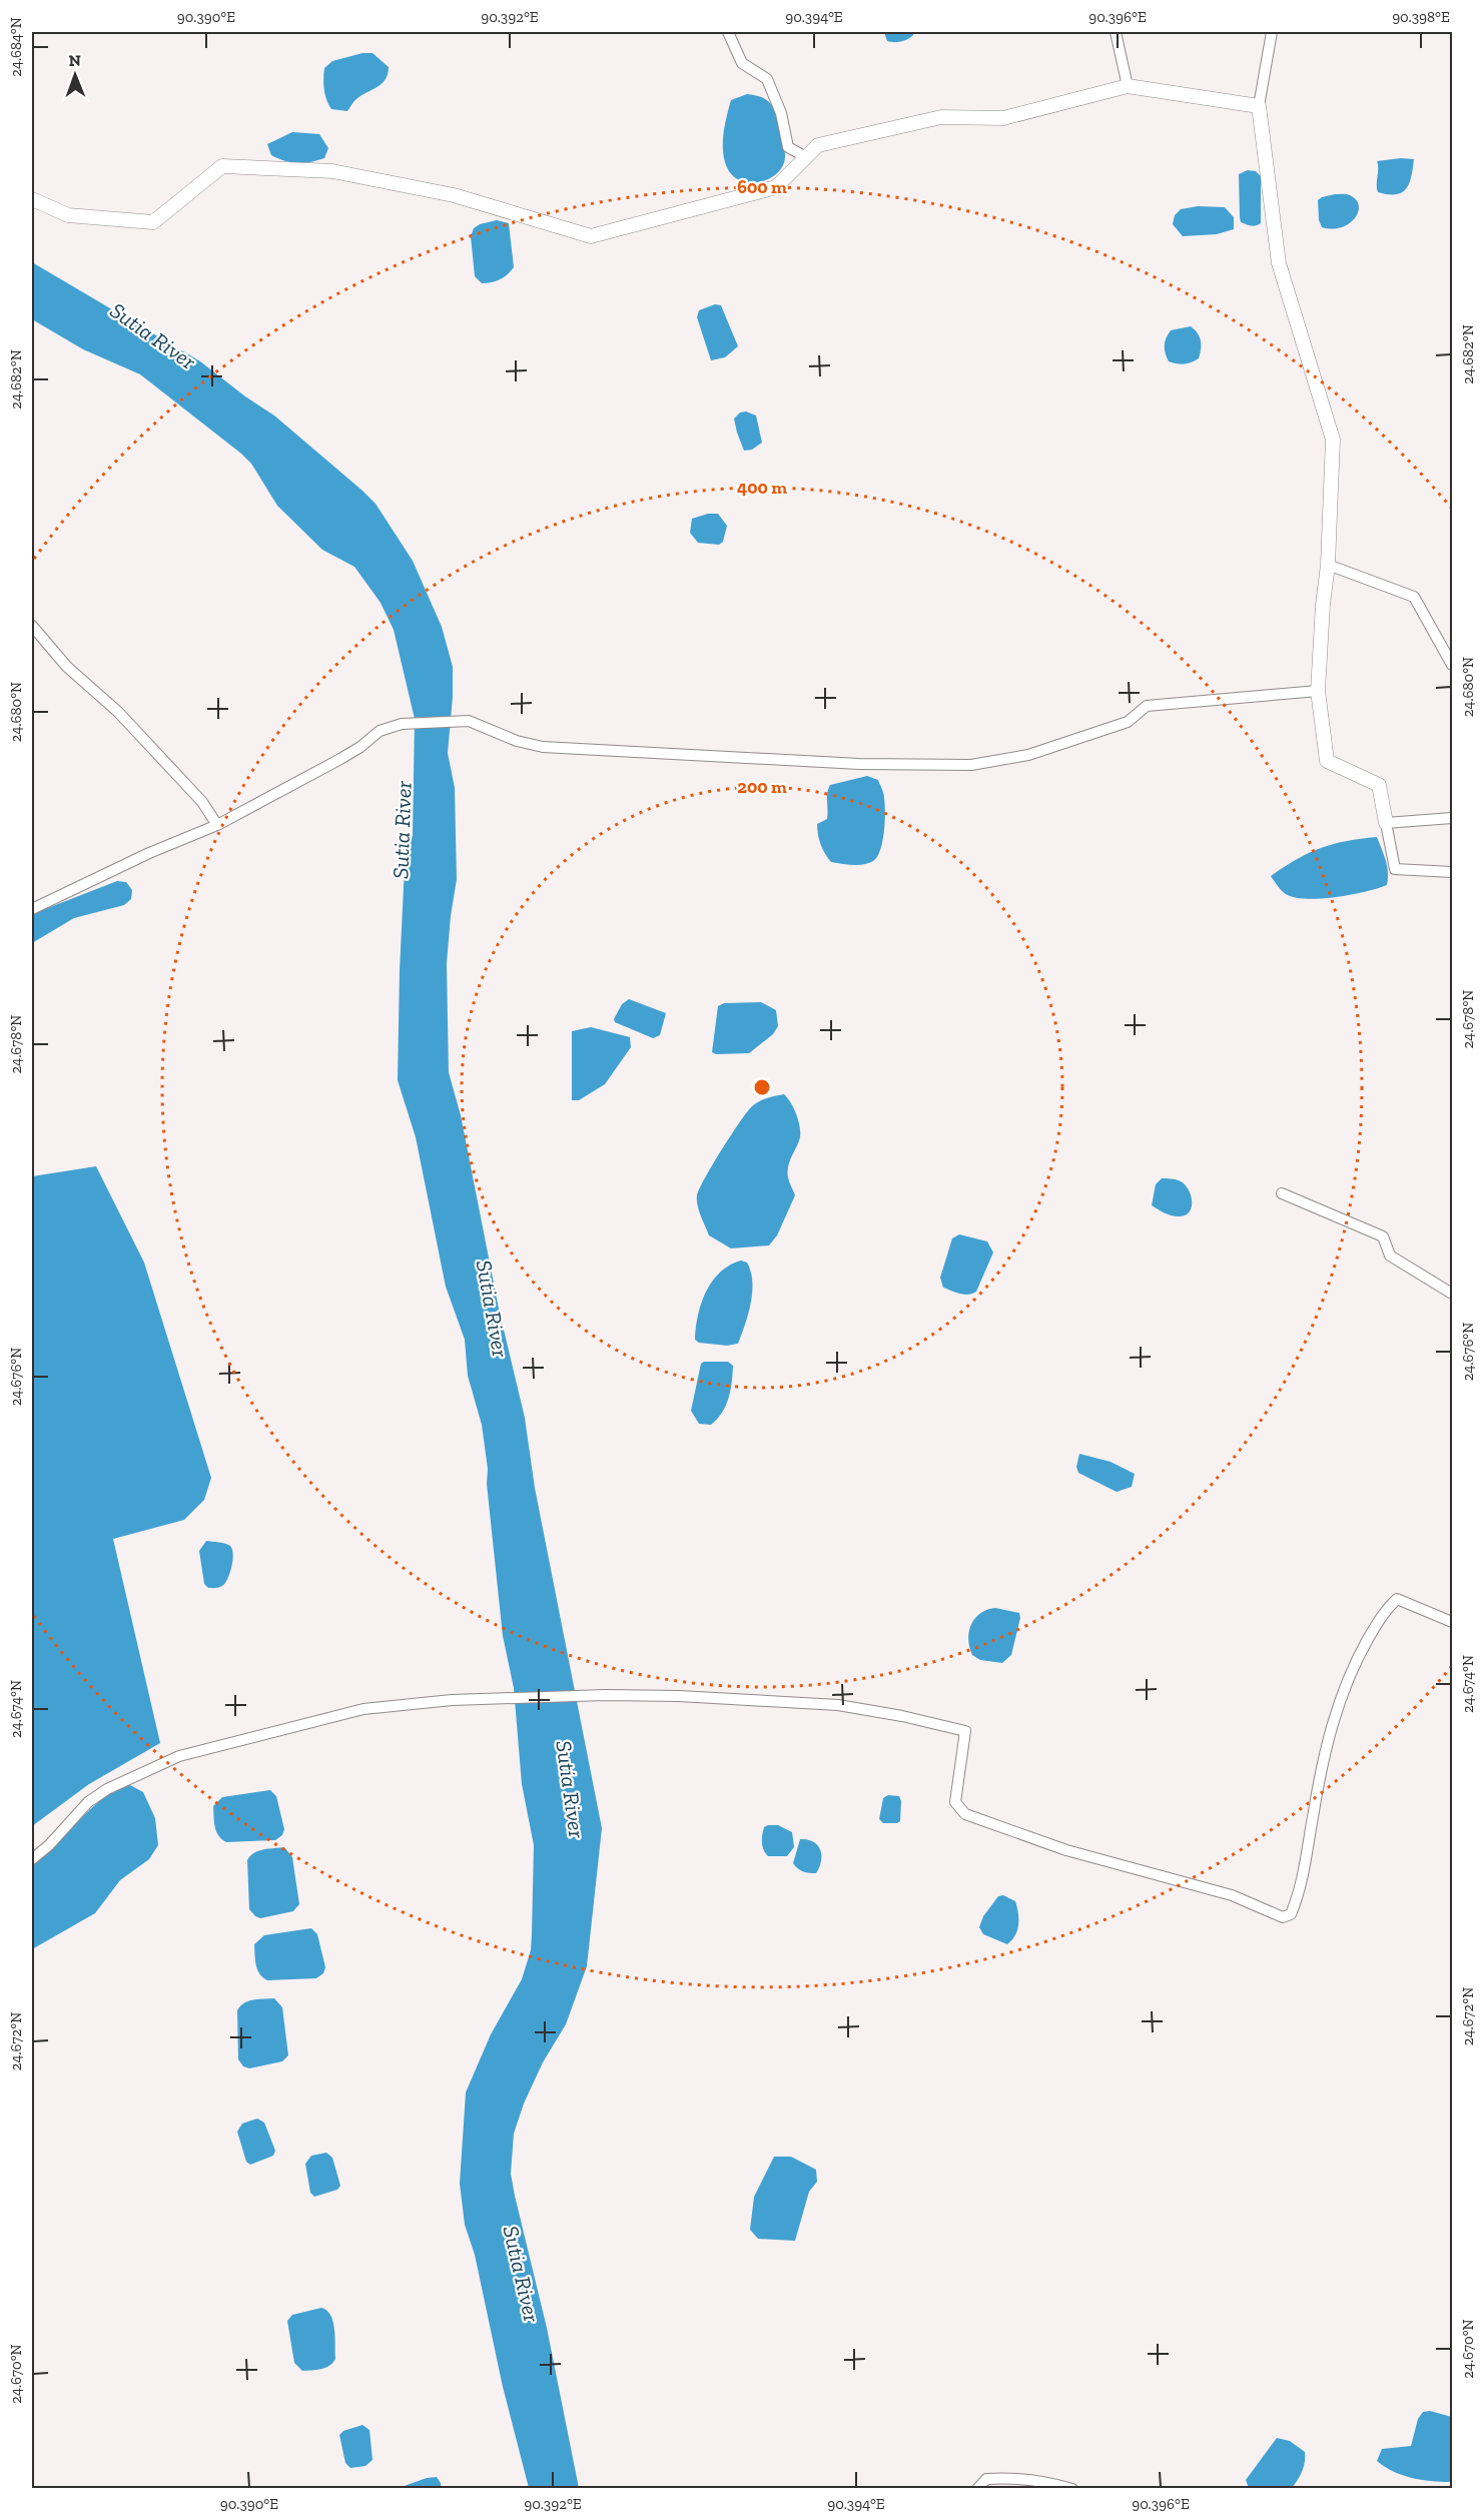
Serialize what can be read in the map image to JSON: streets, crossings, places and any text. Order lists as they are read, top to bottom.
{
  "water": ["Sutia River"],
  "north": "top",
  "coordinates": [
    "90.390°E",
    "90.392°E",
    "90.394°E",
    "90.396°E",
    "90.398°E",
    "24.684°N",
    "24.682°N",
    "24.680°N",
    "24.678°N",
    "24.676°N",
    "24.674°N",
    "24.672°N",
    "24.670°N"
  ],
  "rings": ["600 m", "400 m", "200 m"]
}
